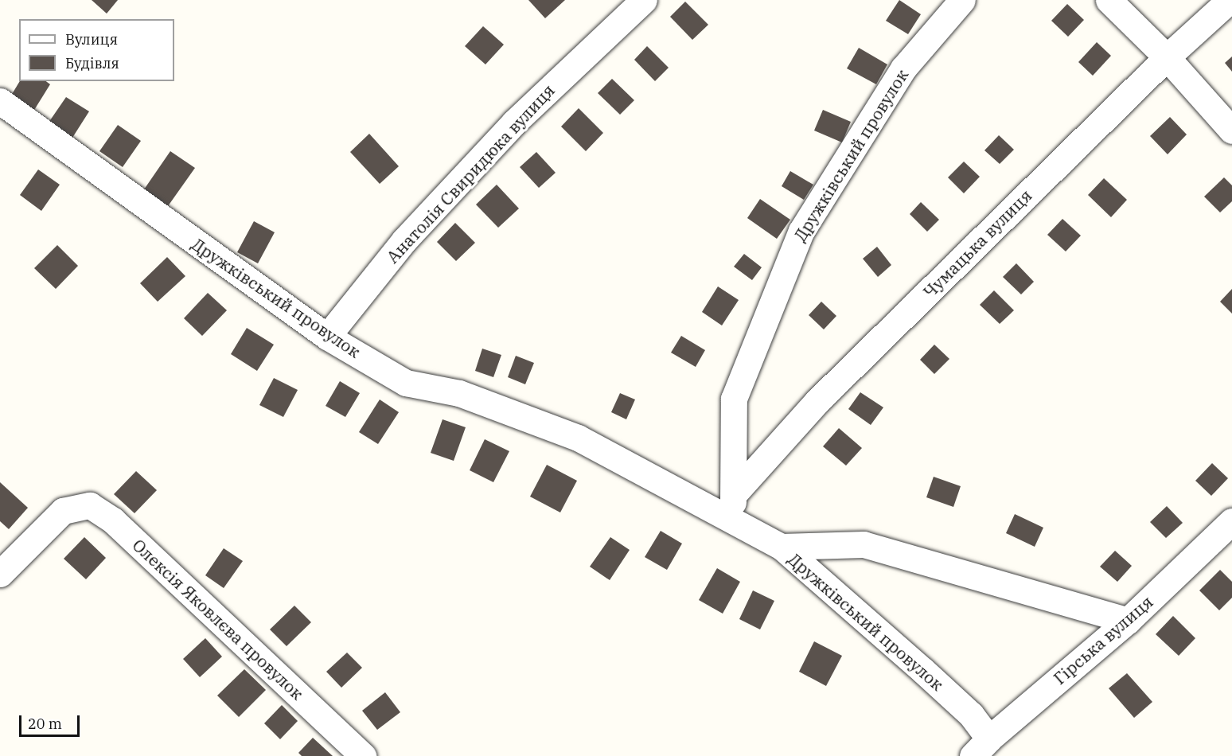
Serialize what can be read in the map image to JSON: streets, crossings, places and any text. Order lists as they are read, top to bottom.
{
  "streets": {
    "street": [
      "Дружківський провулок",
      "Анатолія Свиридюка вулиця",
      "Чумацька вулиця",
      "Олексія Яковлєва провулок",
      "Гірська вулиця"
    ]
  },
  "crossings": [
    ["Дружківський провулок", "Анатолія Свиридюка вулиця"],
    ["Дружківський провулок", "Чумацька вулиця"],
    ["Дружківський провулок", "Гірська вулиця"]
  ],
  "legend": ["Вулиця", "Будівля"],
  "scale_bar": "20 m"
}
